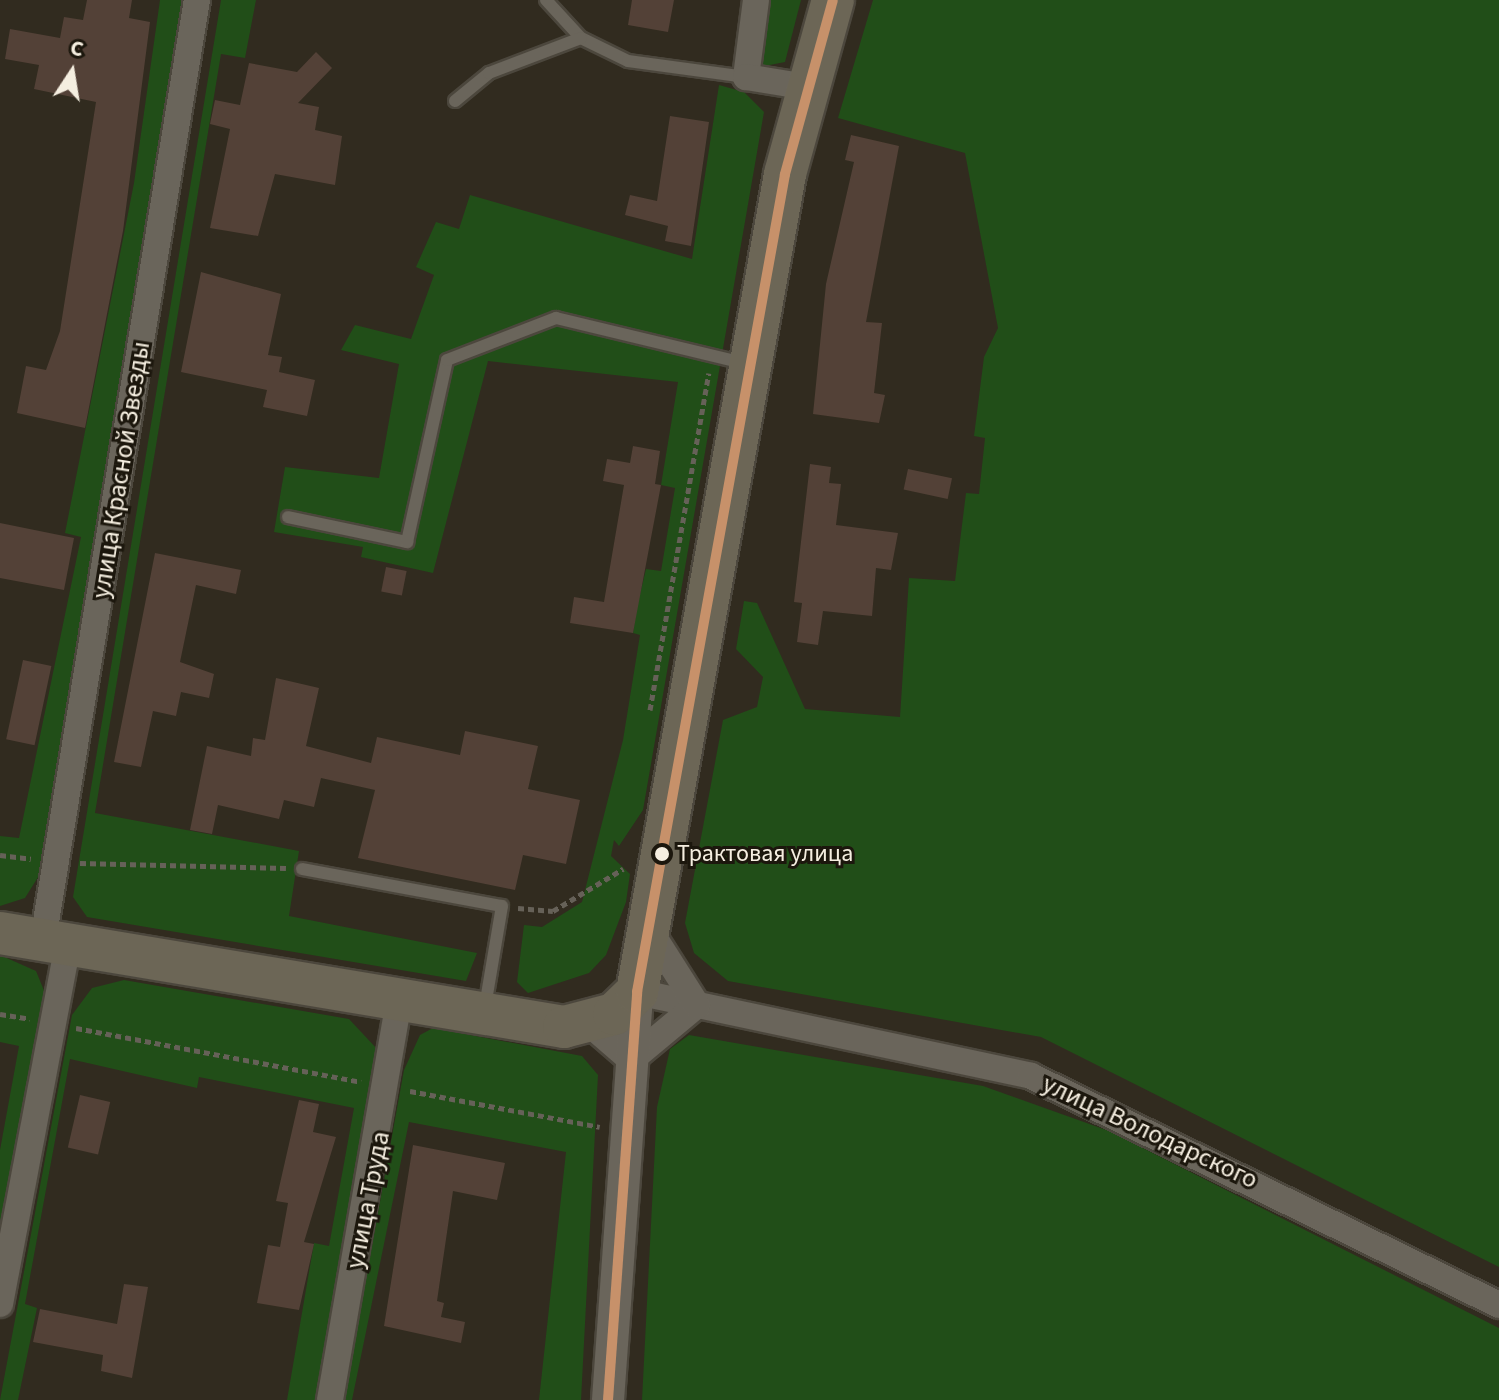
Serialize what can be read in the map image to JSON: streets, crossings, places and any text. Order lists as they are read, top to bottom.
{
  "streets": {
    "street": ["улица Красной Звезды", "улица Володарского", "улица Труда"]
  },
  "places": ["Трактовая улица"],
  "north": "top"
}
